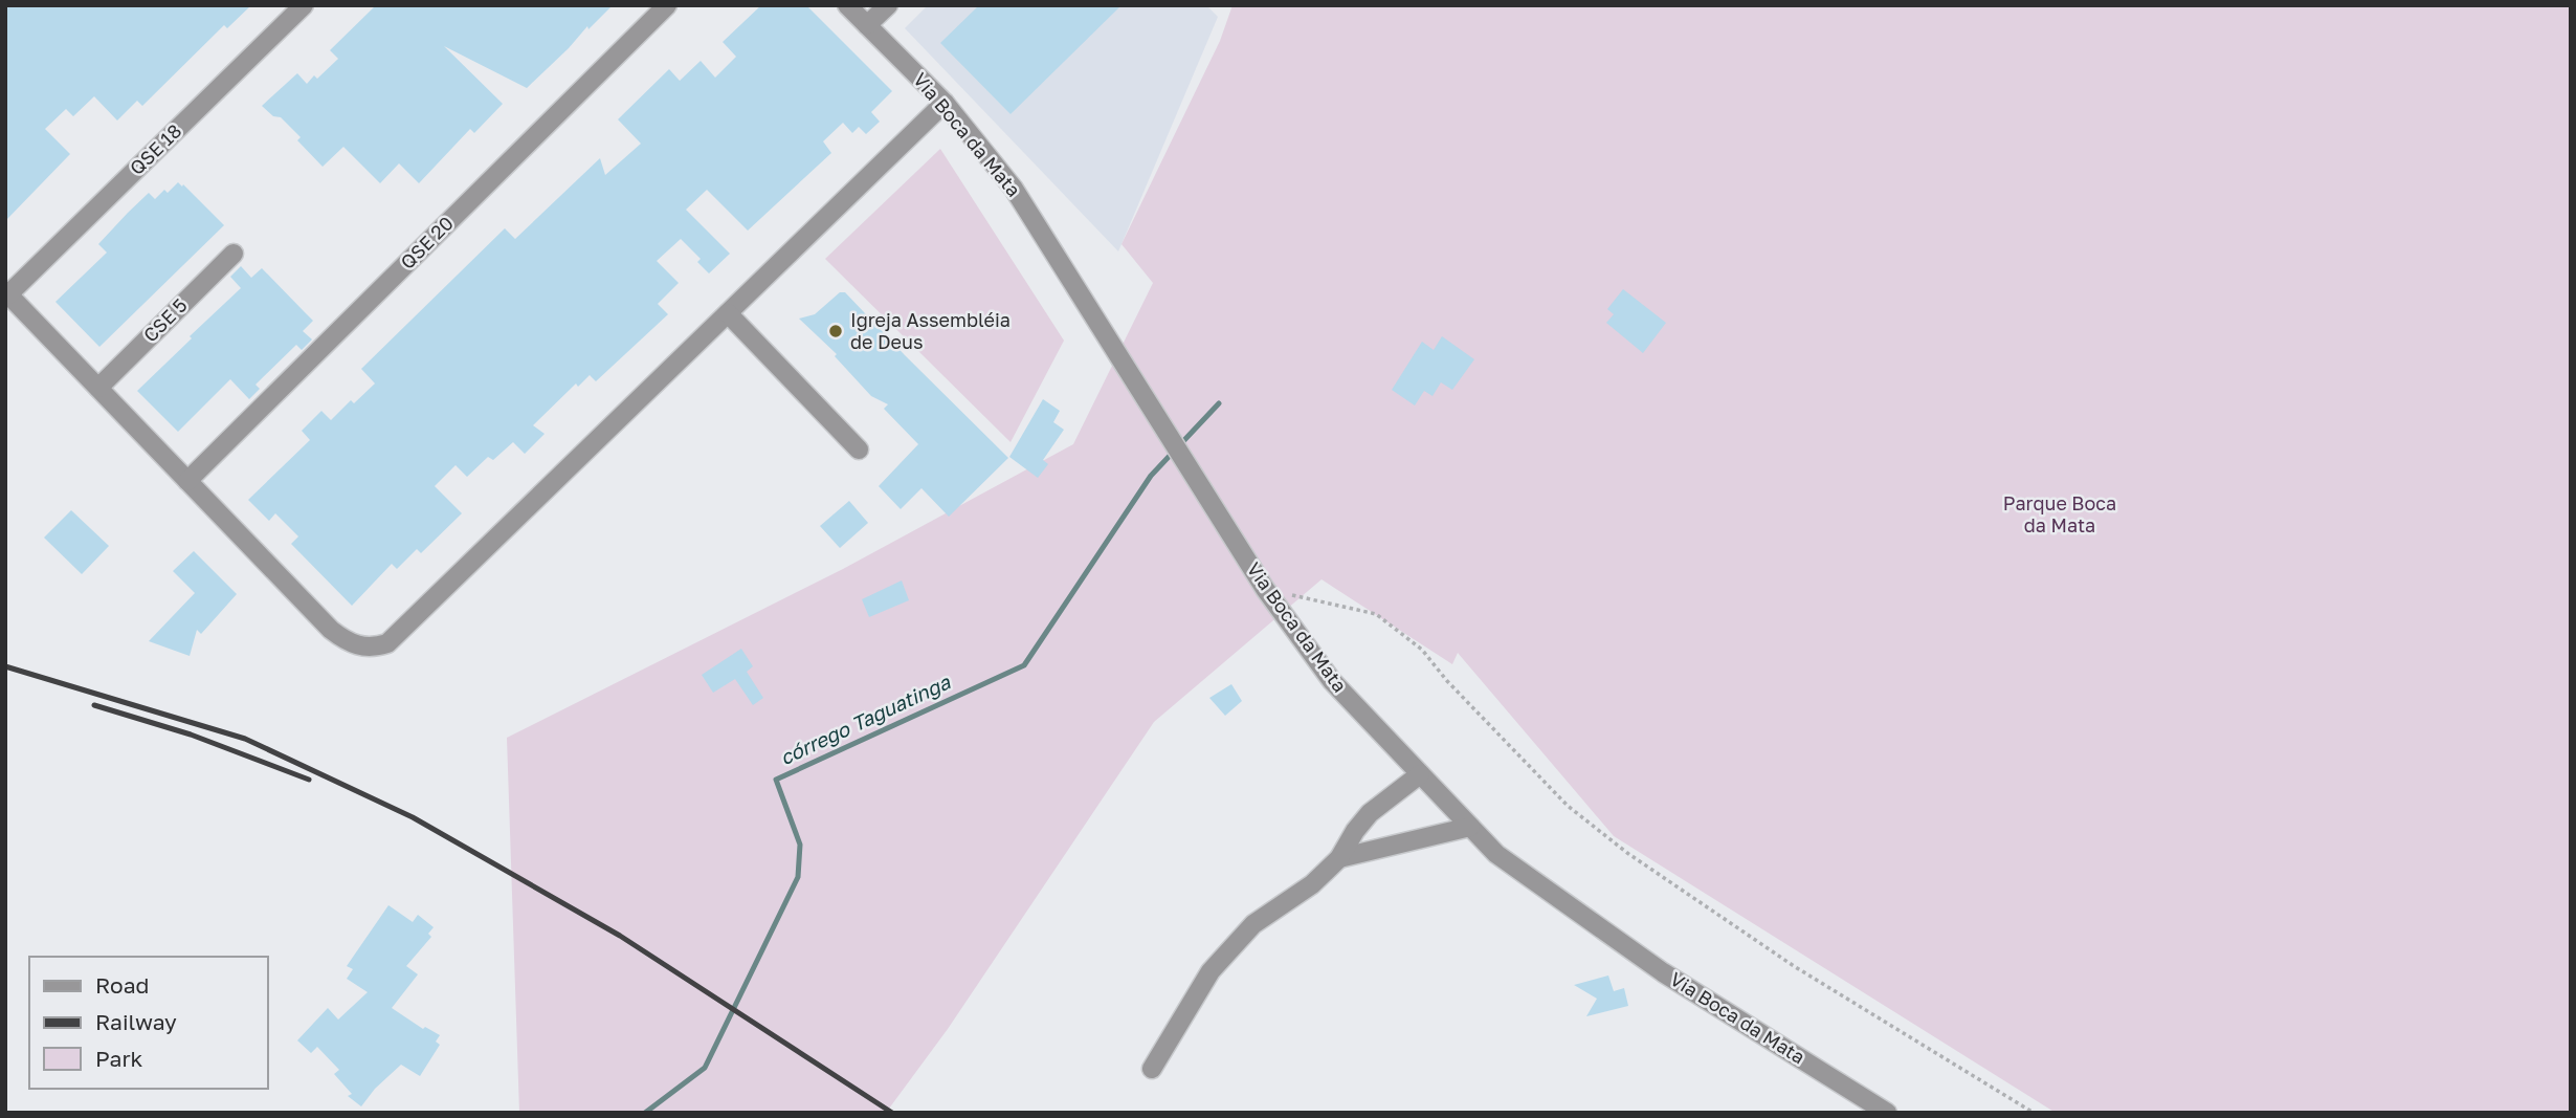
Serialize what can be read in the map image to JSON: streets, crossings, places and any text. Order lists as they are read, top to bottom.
{
  "streets": {
    "street": [
      "Via Boca da Mata",
      "QSE 18",
      "QSE 20",
      "CSE 5"
    ]
  },
  "water": ["córrego Taguatinga"],
  "parks": ["Parque Boca da Mata"],
  "places": ["Igreja Assembléia de Deus"],
  "legend": ["Road", "Railway", "Park"]
}
